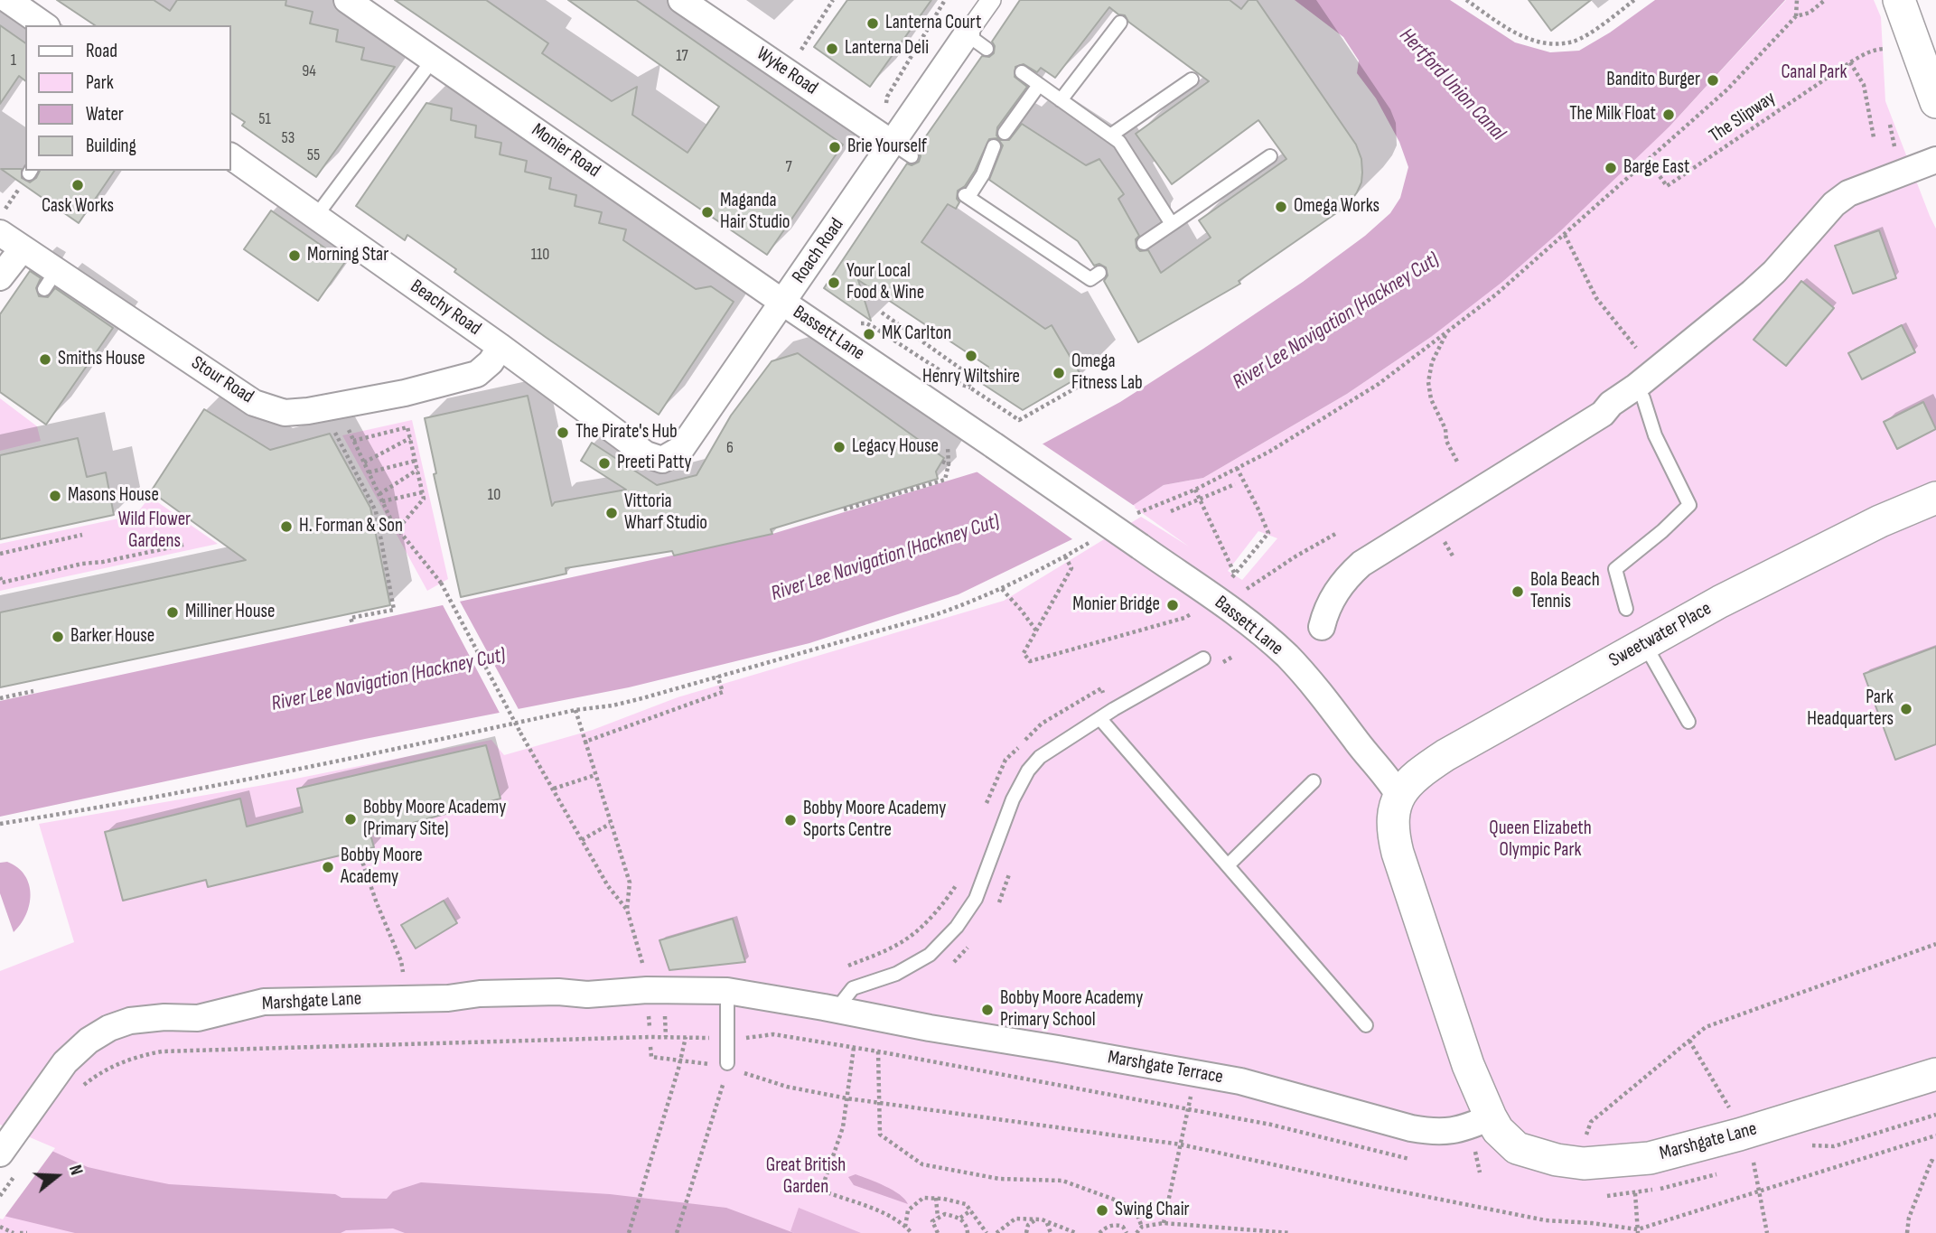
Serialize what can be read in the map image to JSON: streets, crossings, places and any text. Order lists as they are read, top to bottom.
{
  "streets": {
    "street": [
      "Wyke Road",
      "Monier Road",
      "Roach Road",
      "Beachy Road",
      "Bassett Lane",
      "Stour Road",
      "Sweetwater Place",
      "Marshgate Lane",
      "Marshgate Terrace"
    ],
    "path": ["The Slipway"]
  },
  "crossings": [
    ["Wyke Road", "Roach Road"],
    ["Monier Road", "Roach Road"],
    ["Monier Road", "Bassett Lane"],
    ["Roach Road", "Beachy Road"],
    ["Roach Road", "Bassett Lane"],
    ["Beachy Road", "Stour Road"],
    ["Bassett Lane", "Sweetwater Place"],
    ["Marshgate Lane", "Marshgate Terrace"]
  ],
  "water": ["Hertford Union Canal", "River Lee Navigation (Hackney Cut)"],
  "parks": [
    "Canal Park",
    "Wild Flower Gardens",
    "Queen Elizabeth Olympic Park",
    "Great British Garden"
  ],
  "places": [
    "Lanterna Court",
    "Lanterna Deli",
    "Bandito Burger",
    "The Milk Float",
    "Brie Yourself",
    "Barge East",
    "Cask Works",
    "Omega Works",
    "Maganda Hair Studio",
    "Morning Star",
    "Your Local Food & Wine",
    "MK Carlton",
    "Henry Wiltshire",
    "Smiths House",
    "Omega Fitness Lab",
    "The Pirate's Hub",
    "Legacy House",
    "Preeti Patty",
    "Masons House",
    "Vittoria Wharf Studio",
    "H. Forman & Son",
    "Bola Beach Tennis",
    "Monier Bridge",
    "Milliner House",
    "Barker House",
    "Park Headquarters",
    "Bobby Moore Academy (Primary Site)",
    "Bobby Moore Academy Sports Centre",
    "Bobby Moore Academy",
    "Bobby Moore Academy Primary School",
    "Swing Chair"
  ],
  "house_numbers": [
    "17",
    "1",
    "94",
    "51",
    "53",
    "55",
    "7",
    "110",
    "6",
    "10"
  ],
  "legend": [
    "Road",
    "Park",
    "Water",
    "Building"
  ],
  "north": "right"
}
